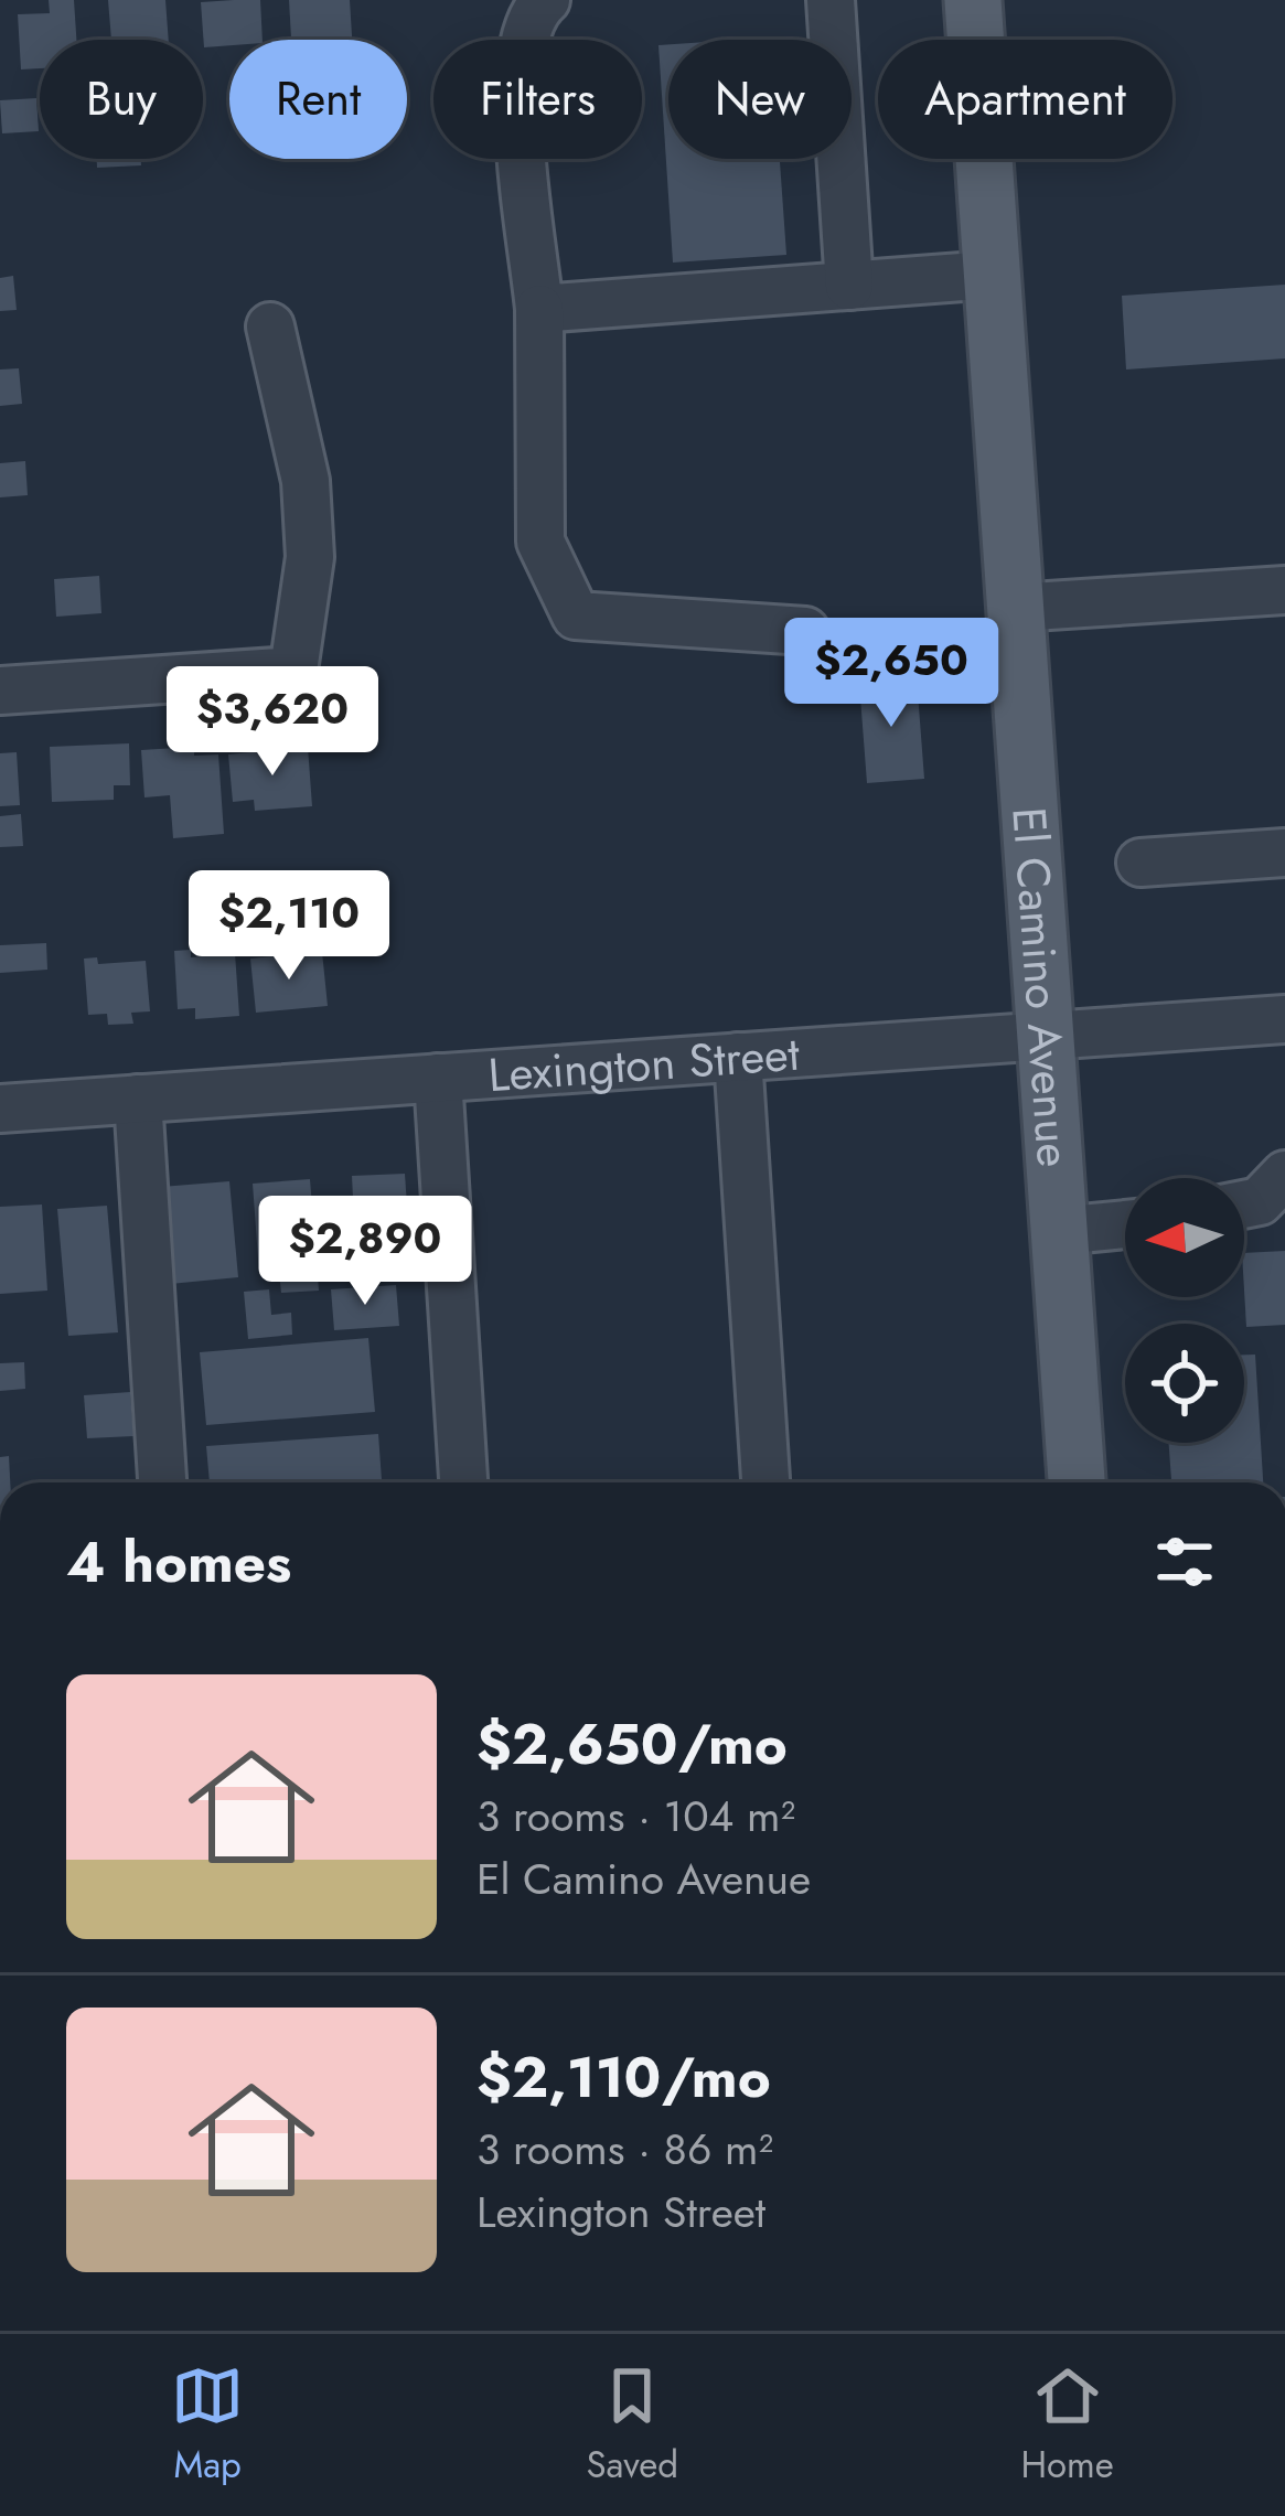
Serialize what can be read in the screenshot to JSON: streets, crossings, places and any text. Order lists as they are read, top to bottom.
{
  "streets": {
    "main road": ["El Camino Avenue"],
    "street": ["Lexington Street"]
  },
  "crossings": [
    ["El Camino Avenue", "Lexington Street"]
  ],
  "north": "left",
  "page": {
    "chip": [
      "Buy",
      "Rent",
      "Filters",
      "New",
      "Apartment"
    ],
    "price": [
      "$2,650",
      "$3,620",
      "$2,110",
      "$2,890"
    ],
    "heading": "4 homes",
    "list": [
      {
        "name": "$2,650/mo",
        "note": "3 rooms · 104 m² · El Camino Avenue"
      },
      {
        "name": "$2,110/mo",
        "note": "3 rooms · 86 m² · Lexington Street"
      }
    ],
    "tabs": ["Map", "Saved", "Home"]
  }
}
